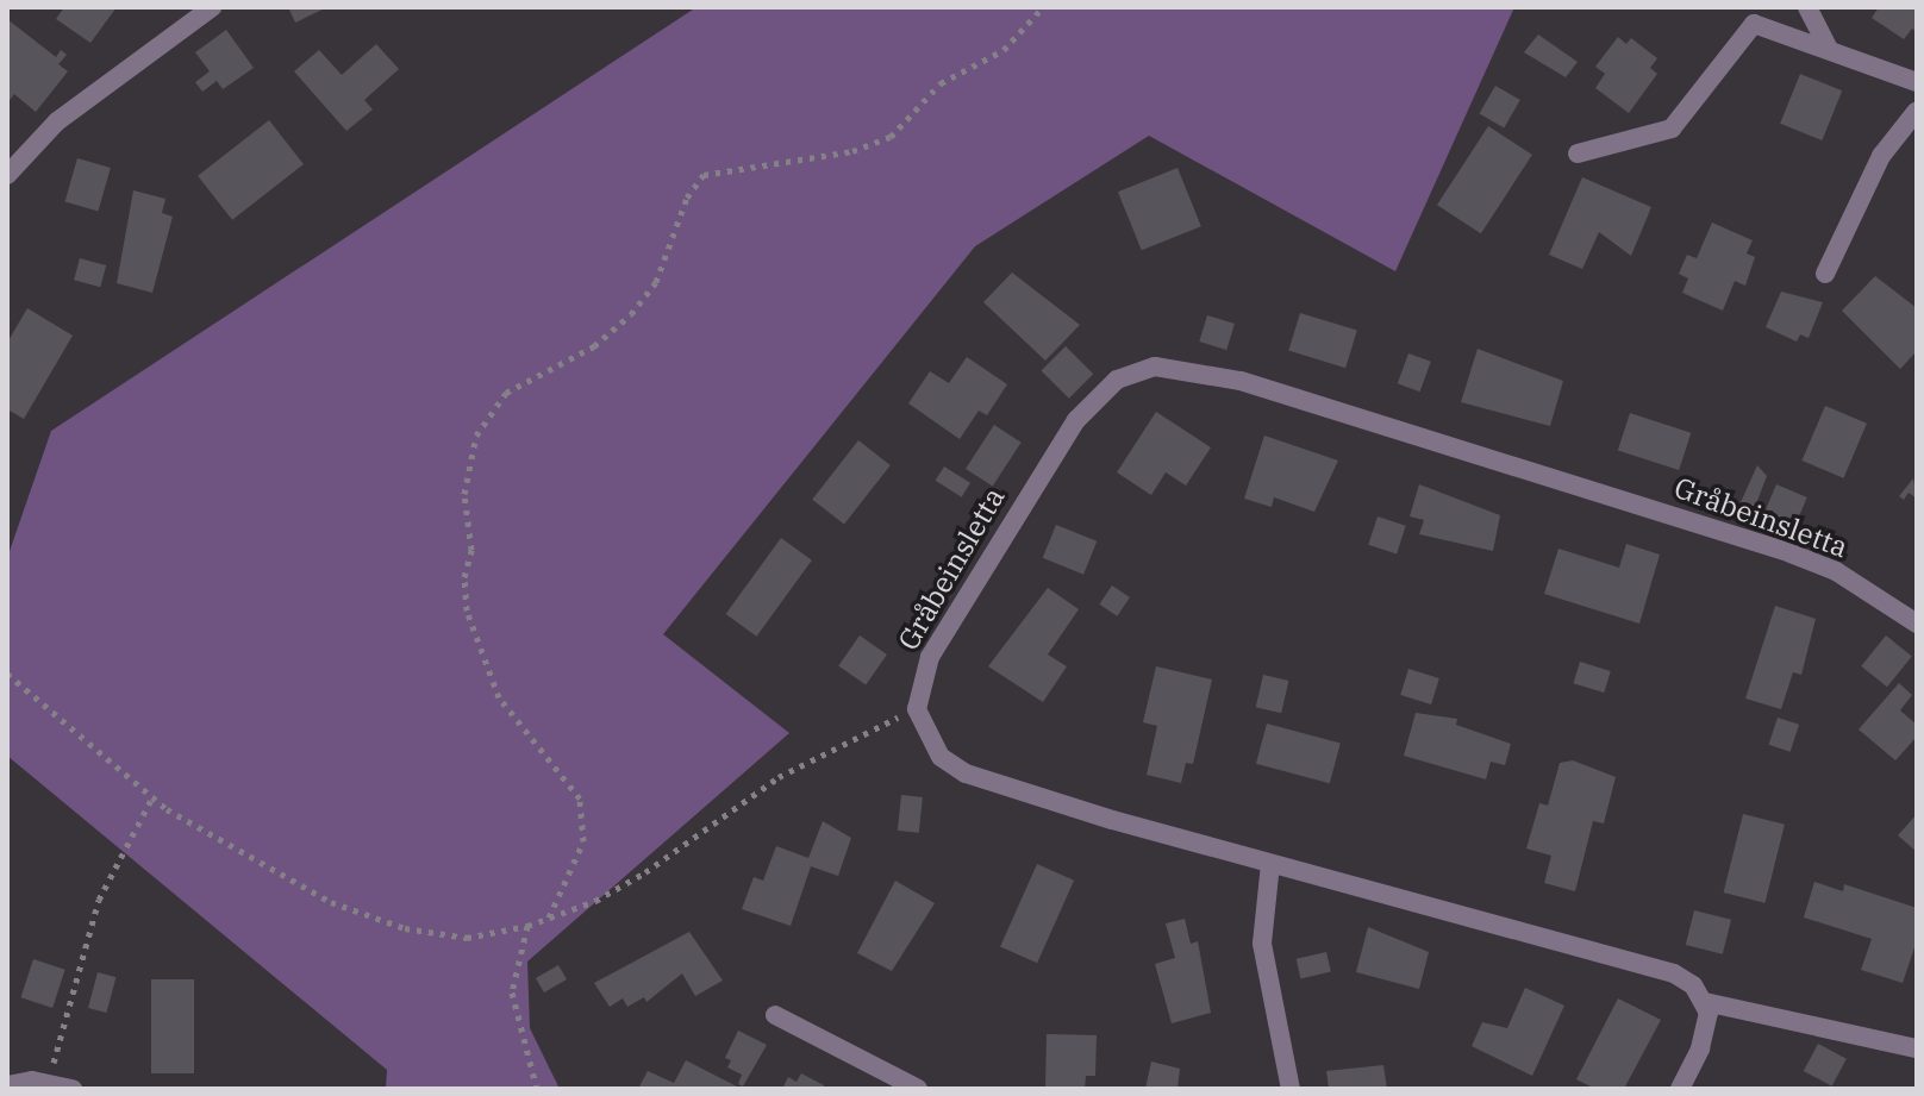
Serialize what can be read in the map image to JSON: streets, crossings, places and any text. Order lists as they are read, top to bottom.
{
  "streets": {
    "street": ["Gråbeinsletta"]
  }
}
